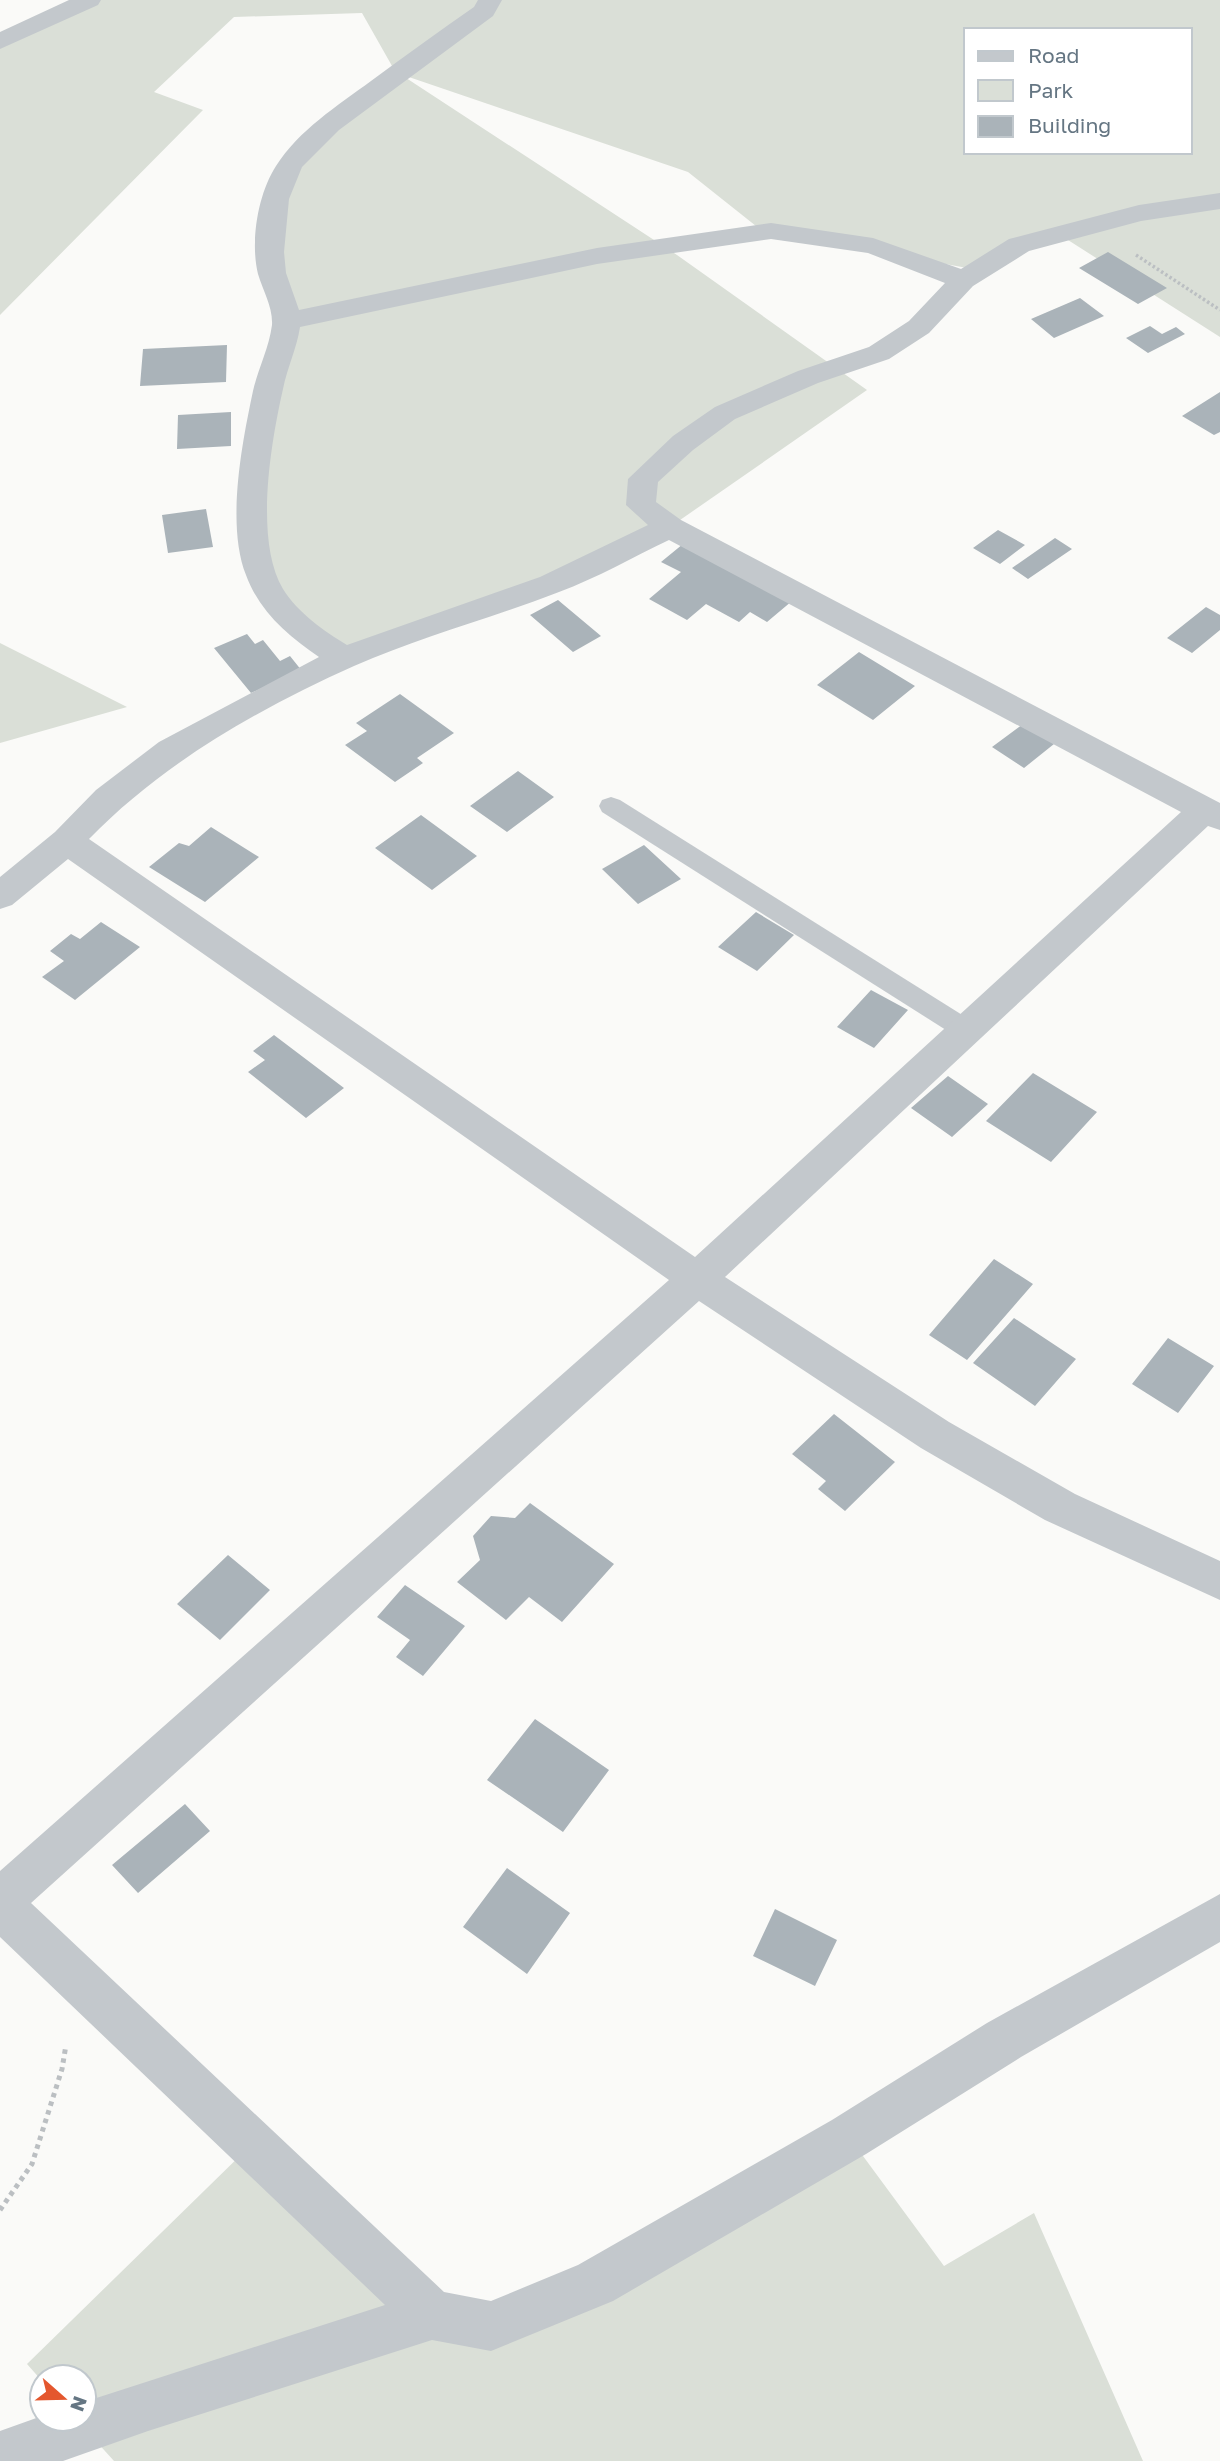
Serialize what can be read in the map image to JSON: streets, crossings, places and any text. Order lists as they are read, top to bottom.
{
  "legend": ["Road", "Park", "Building"],
  "north": "right"
}
